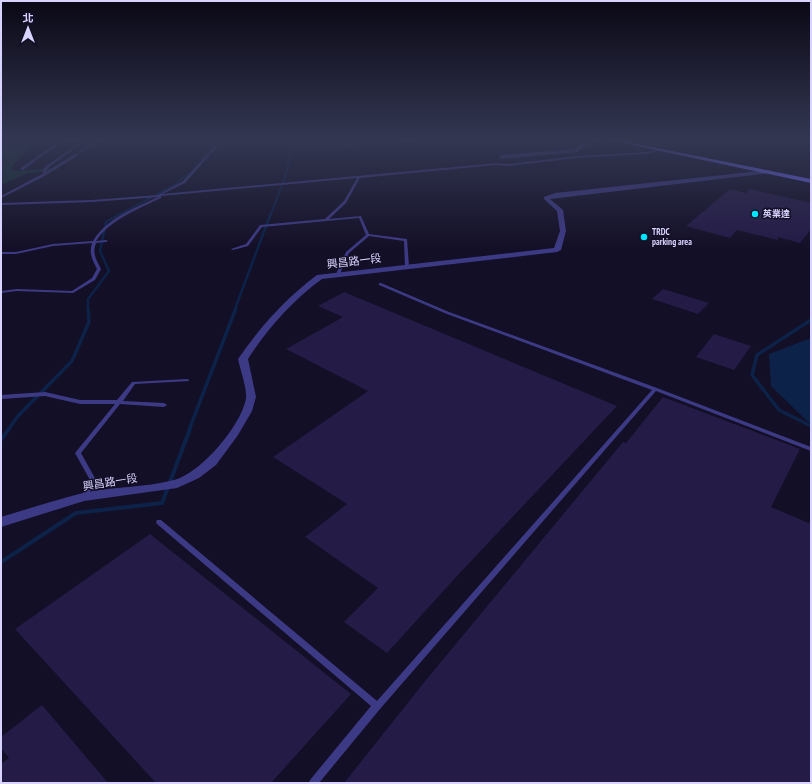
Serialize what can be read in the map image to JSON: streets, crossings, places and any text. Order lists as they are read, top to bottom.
{
  "streets": {
    "street": ["興昌路一段"]
  },
  "places": ["英業達", "TRDC parking area"],
  "north": "top"
}
